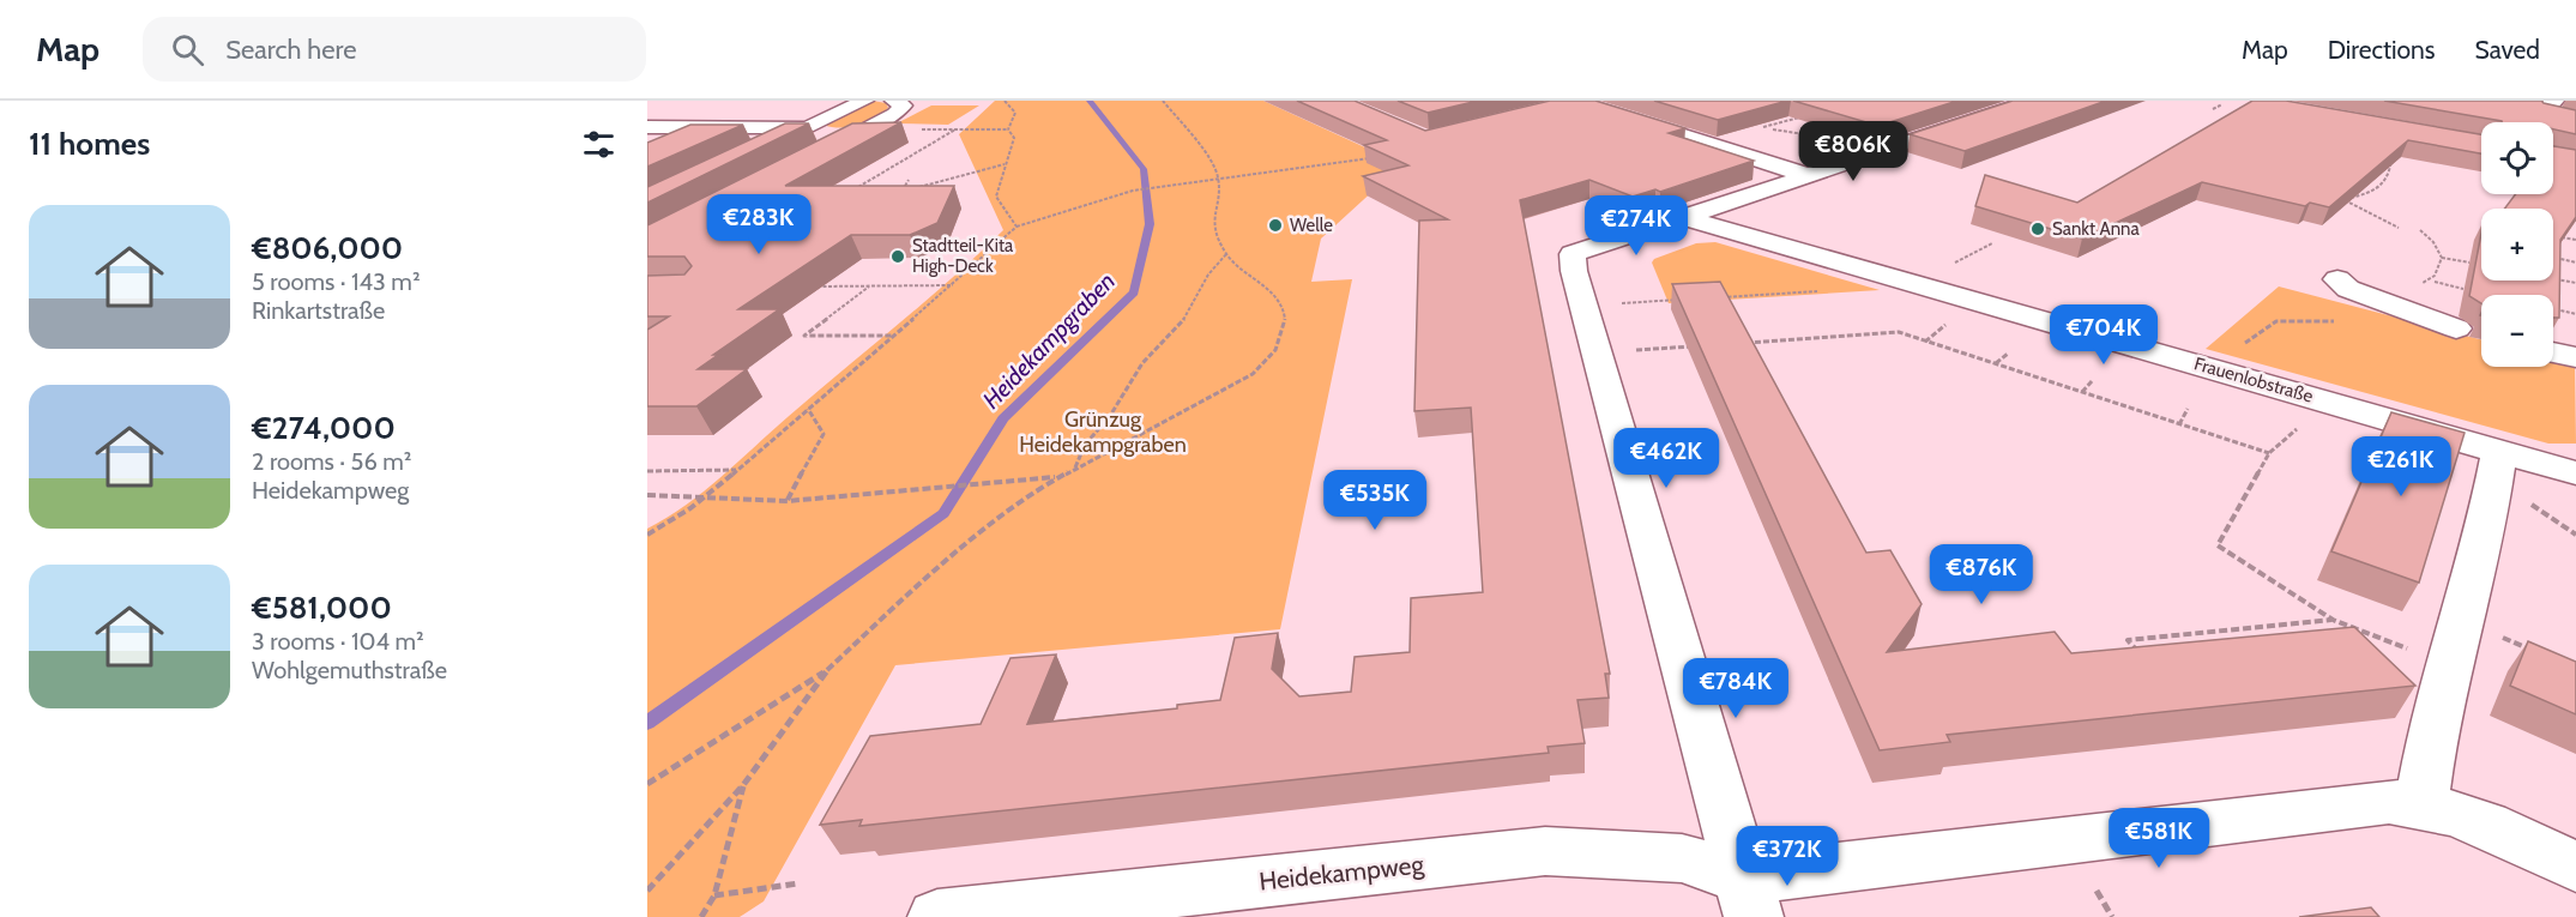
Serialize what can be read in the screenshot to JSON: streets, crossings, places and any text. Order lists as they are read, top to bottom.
{
  "streets": {
    "street": ["Frauenlobstraße", "Heidekampweg"]
  },
  "water": ["Heidekampgraben"],
  "parks": ["Grünzug Heidekampgraben"],
  "places": ["Welle", "Sankt Anna", "Stadtteil-Kita High-Deck"],
  "page": {
    "header": "Map",
    "search": "Search here",
    "nav": ["Map", "Directions", "Saved"],
    "heading": "11 homes",
    "price": [
      "€806K",
      "€283K",
      "€274K",
      "€704K",
      "€462K",
      "€261K",
      "€535K",
      "€876K",
      "€784K",
      "€581K",
      "€372K"
    ],
    "map_buttons": ["+", "−"],
    "list": [
      {
        "name": "€806,000",
        "note": "5 rooms · 143 m² · Rinkartstraße"
      },
      {
        "name": "€274,000",
        "note": "2 rooms · 56 m² · Heidekampweg"
      },
      {
        "name": "€581,000",
        "note": "3 rooms · 104 m² · Wohlgemuthstraße"
      }
    ]
  }
}
